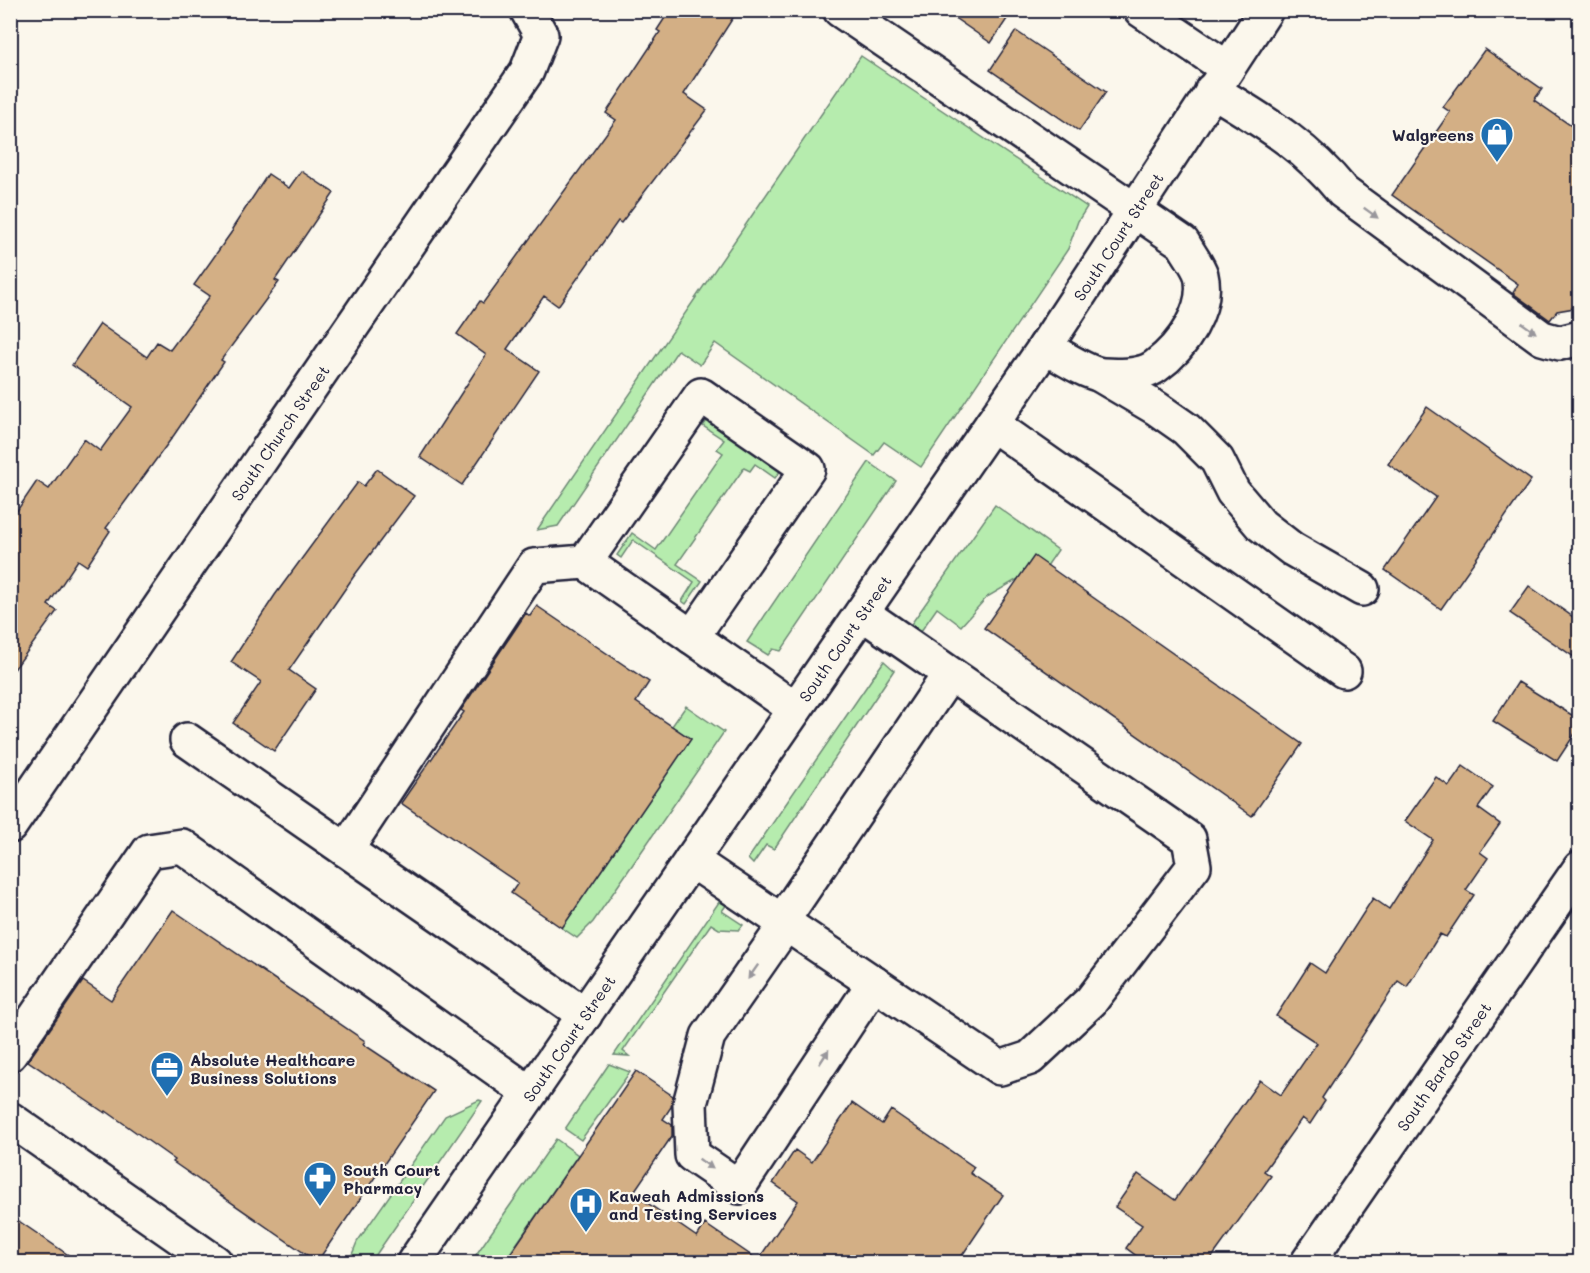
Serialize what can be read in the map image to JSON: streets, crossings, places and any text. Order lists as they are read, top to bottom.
{
  "streets": {
    "street": ["South Court Street", "South Church Street", "South Bardo Street"]
  },
  "places": {
    "shop": ["Walgreens"],
    "office": ["Absolute Healthcare Business Solutions"],
    "pharmacy": ["South Court Pharmacy"],
    "hospital": ["Kaweah Admissions and Testing Services"]
  }
}
